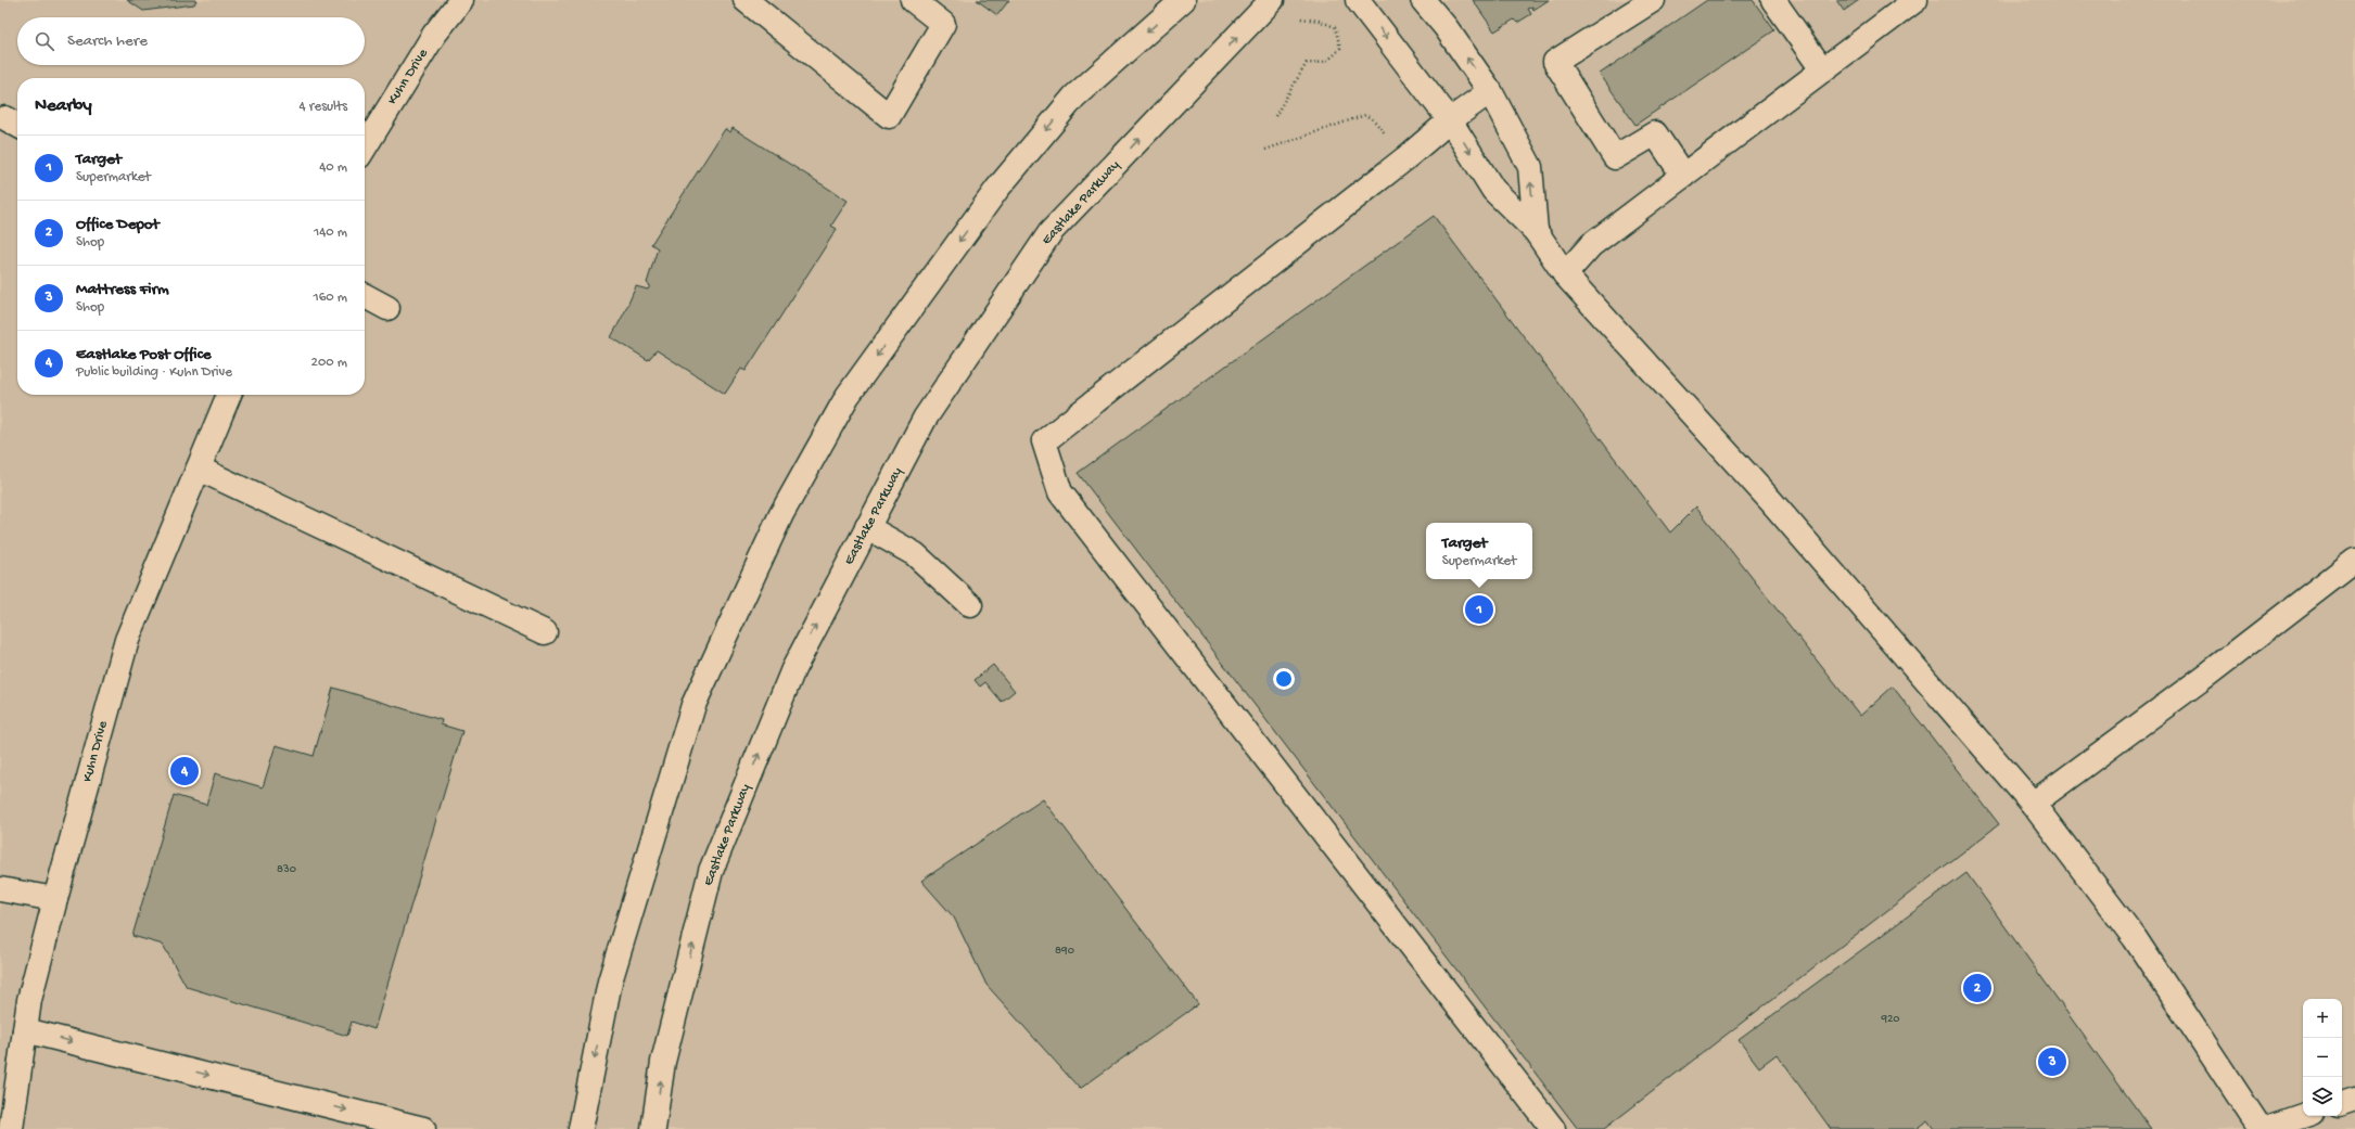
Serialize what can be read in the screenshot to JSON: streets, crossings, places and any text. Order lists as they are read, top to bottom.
{
  "streets": {
    "main road": ["Kuhn Drive", "Eastlake Parkway"]
  },
  "house_numbers": ["830", "890", "920"],
  "page": {
    "search": "Search here",
    "heading": ["Nearby", "4 results"],
    "list": [
      {
        "mark": "1",
        "name": "Target",
        "note": "Supermarket",
        "value": "40 m"
      },
      {
        "mark": "2",
        "name": "Office Depot",
        "note": "Shop",
        "value": "140 m"
      },
      {
        "mark": "3",
        "name": "Mattress Firm",
        "note": "Shop",
        "value": "160 m"
      },
      {
        "mark": "4",
        "name": "Eastlake Post Office",
        "note": "Public building · Kuhn Drive",
        "value": "200 m"
      }
    ],
    "popup": ["Target", "Supermarket"],
    "pins": [
      "1",
      "4",
      "2",
      "3"
    ],
    "map_buttons": ["+", "−"]
  }
}
